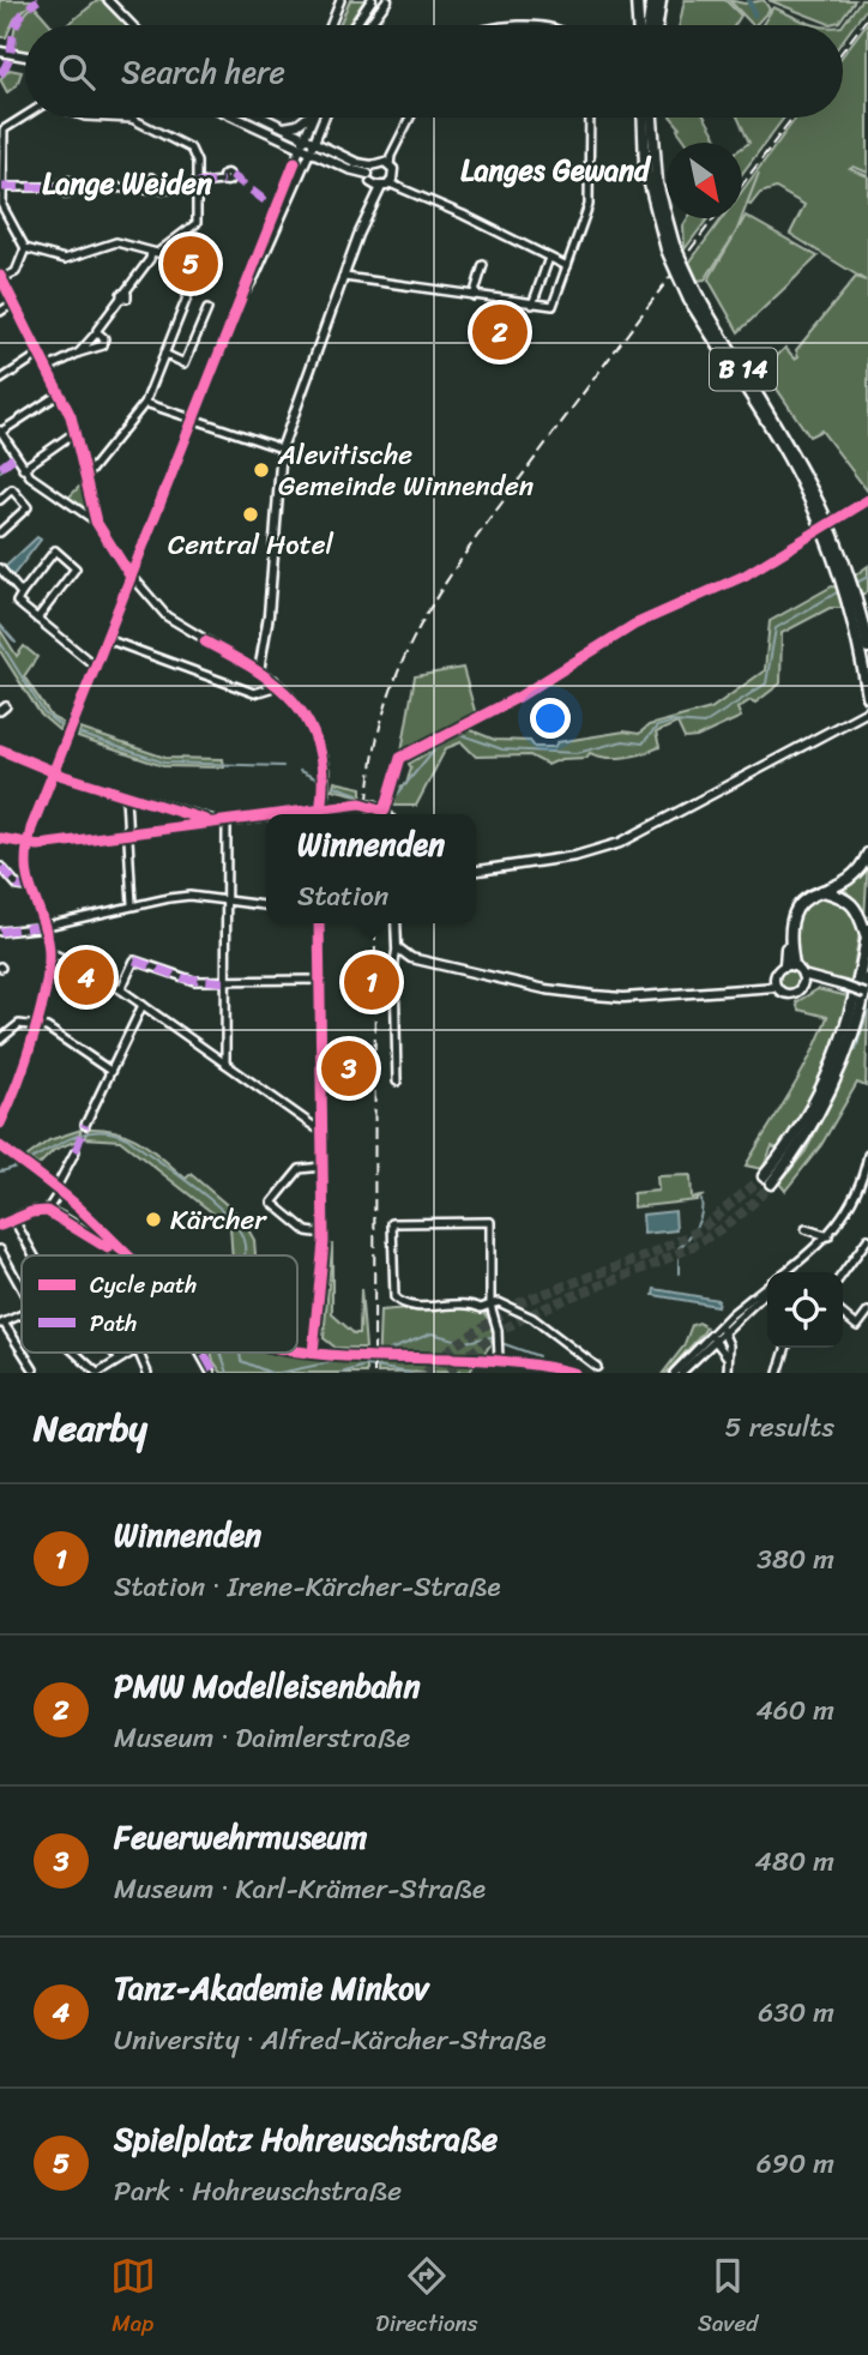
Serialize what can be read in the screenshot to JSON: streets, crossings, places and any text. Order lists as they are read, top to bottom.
{
  "streets": {
    "highway": ["B 14"]
  },
  "districts": ["Langes Gewand", "Lange Weiden"],
  "places": ["Alevitische Gemeinde Winnenden", "Central Hotel", "Kärcher"],
  "legend": ["Cycle path", "Path"],
  "north": "bottom right",
  "page": {
    "search": "Search here",
    "pins": [
      "5",
      "2",
      "4",
      "1",
      "3"
    ],
    "popup": ["Winnenden", "Station"],
    "heading": ["Nearby", "5 results"],
    "list": [
      {
        "mark": "1",
        "name": "Winnenden",
        "note": "Station · Irene-Kärcher-Straße",
        "value": "380 m"
      },
      {
        "mark": "2",
        "name": "PMW Modelleisenbahn",
        "note": "Museum · Daimlerstraße",
        "value": "460 m"
      },
      {
        "mark": "3",
        "name": "Feuerwehrmuseum",
        "note": "Museum · Karl-Krämer-Straße",
        "value": "480 m"
      },
      {
        "mark": "4",
        "name": "Tanz-Akademie Minkov",
        "note": "University · Alfred-Kärcher-Straße",
        "value": "630 m"
      },
      {
        "mark": "5",
        "name": "Spielplatz Hohreuschstraße",
        "note": "Park · Hohreuschstraße",
        "value": "690 m"
      }
    ],
    "nav": ["Map", "Directions", "Saved"]
  }
}
